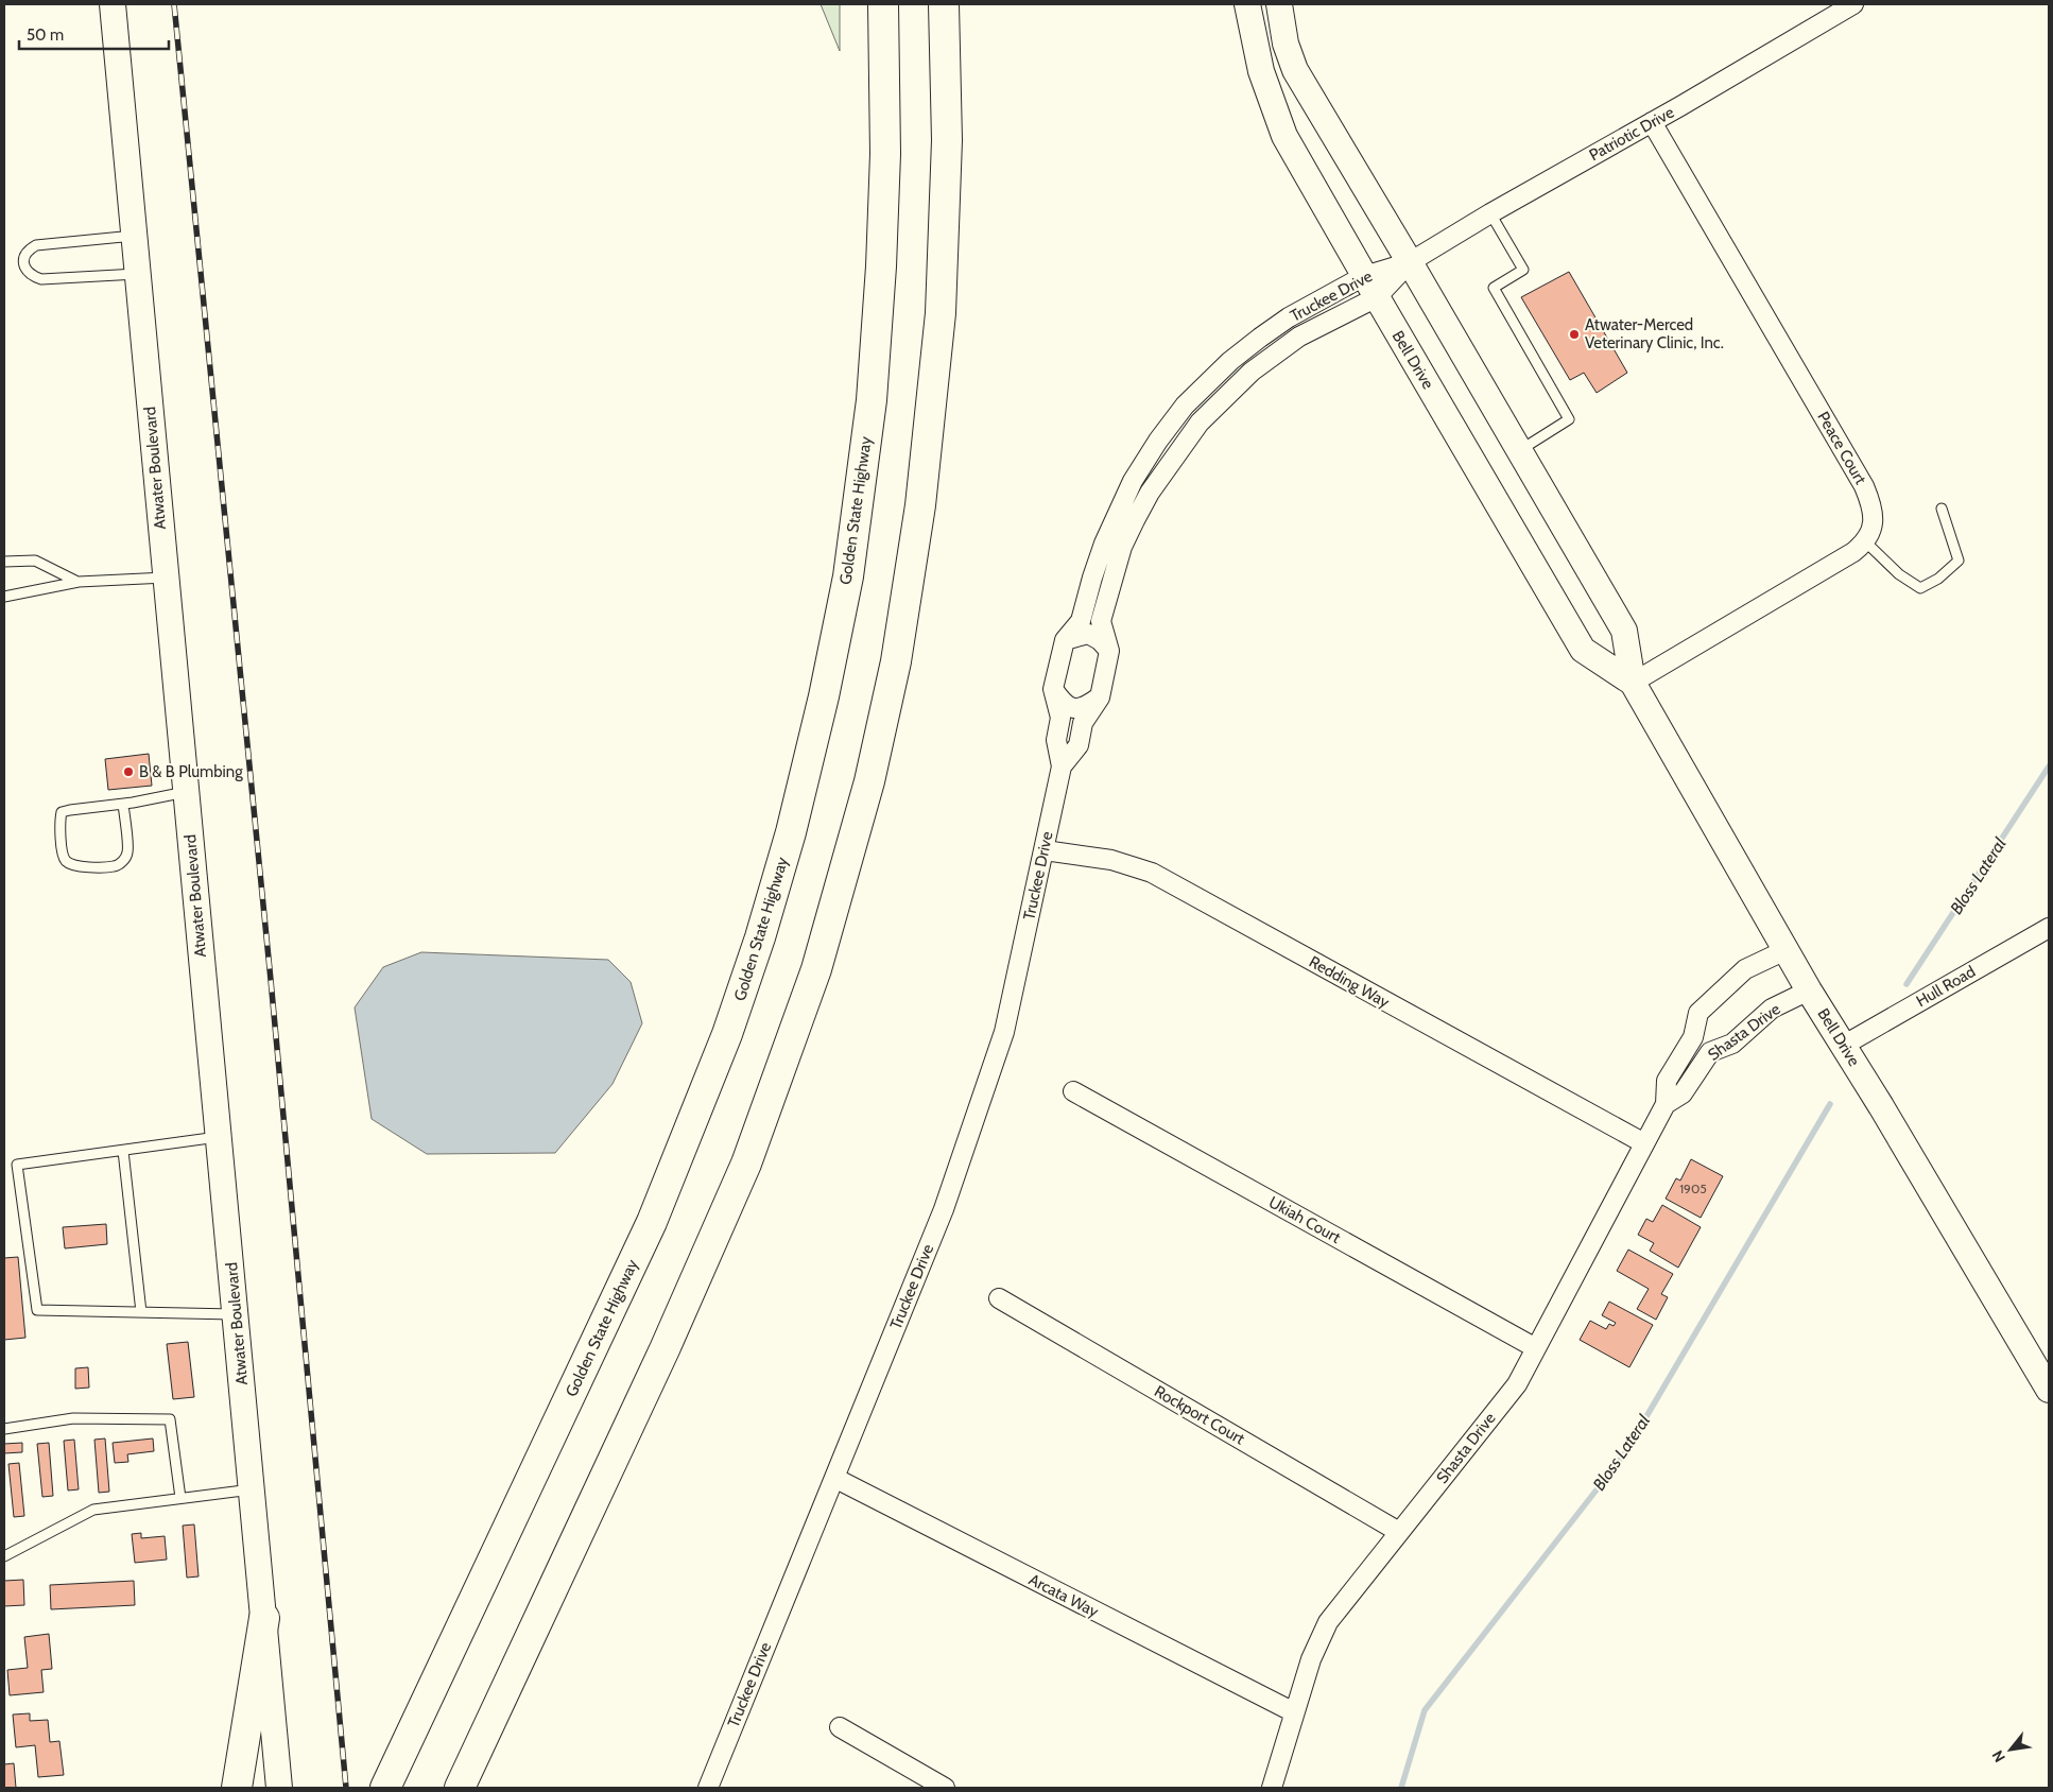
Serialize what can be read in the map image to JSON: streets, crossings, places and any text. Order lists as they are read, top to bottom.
{
  "streets": {
    "highway": ["Golden State Highway"],
    "street": [
      "Patriotic Drive",
      "Truckee Drive",
      "Bell Drive",
      "Peace Court",
      "Atwater Boulevard",
      "Redding Way",
      "Hull Road",
      "Shasta Drive",
      "Ukiah Court",
      "Rockport Court",
      "Arcata Way"
    ]
  },
  "crossings": [
    ["Patriotic Drive", "Truckee Drive"],
    ["Patriotic Drive", "Bell Drive"],
    ["Patriotic Drive", "Peace Court"],
    ["Truckee Drive", "Bell Drive"],
    ["Truckee Drive", "Redding Way"],
    ["Truckee Drive", "Arcata Way"],
    ["Bell Drive", "Hull Road"],
    ["Bell Drive", "Shasta Drive"],
    ["Redding Way", "Shasta Drive"],
    ["Shasta Drive", "Ukiah Court"],
    ["Shasta Drive", "Rockport Court"],
    ["Shasta Drive", "Arcata Way"]
  ],
  "water": ["Bloss Lateral"],
  "places": ["Atwater-Merced Veterinary Clinic, Inc.", "B & B Plumbing"],
  "house_numbers": ["1905"],
  "scale_bar": "50 m",
  "north": "bottom left"
}
